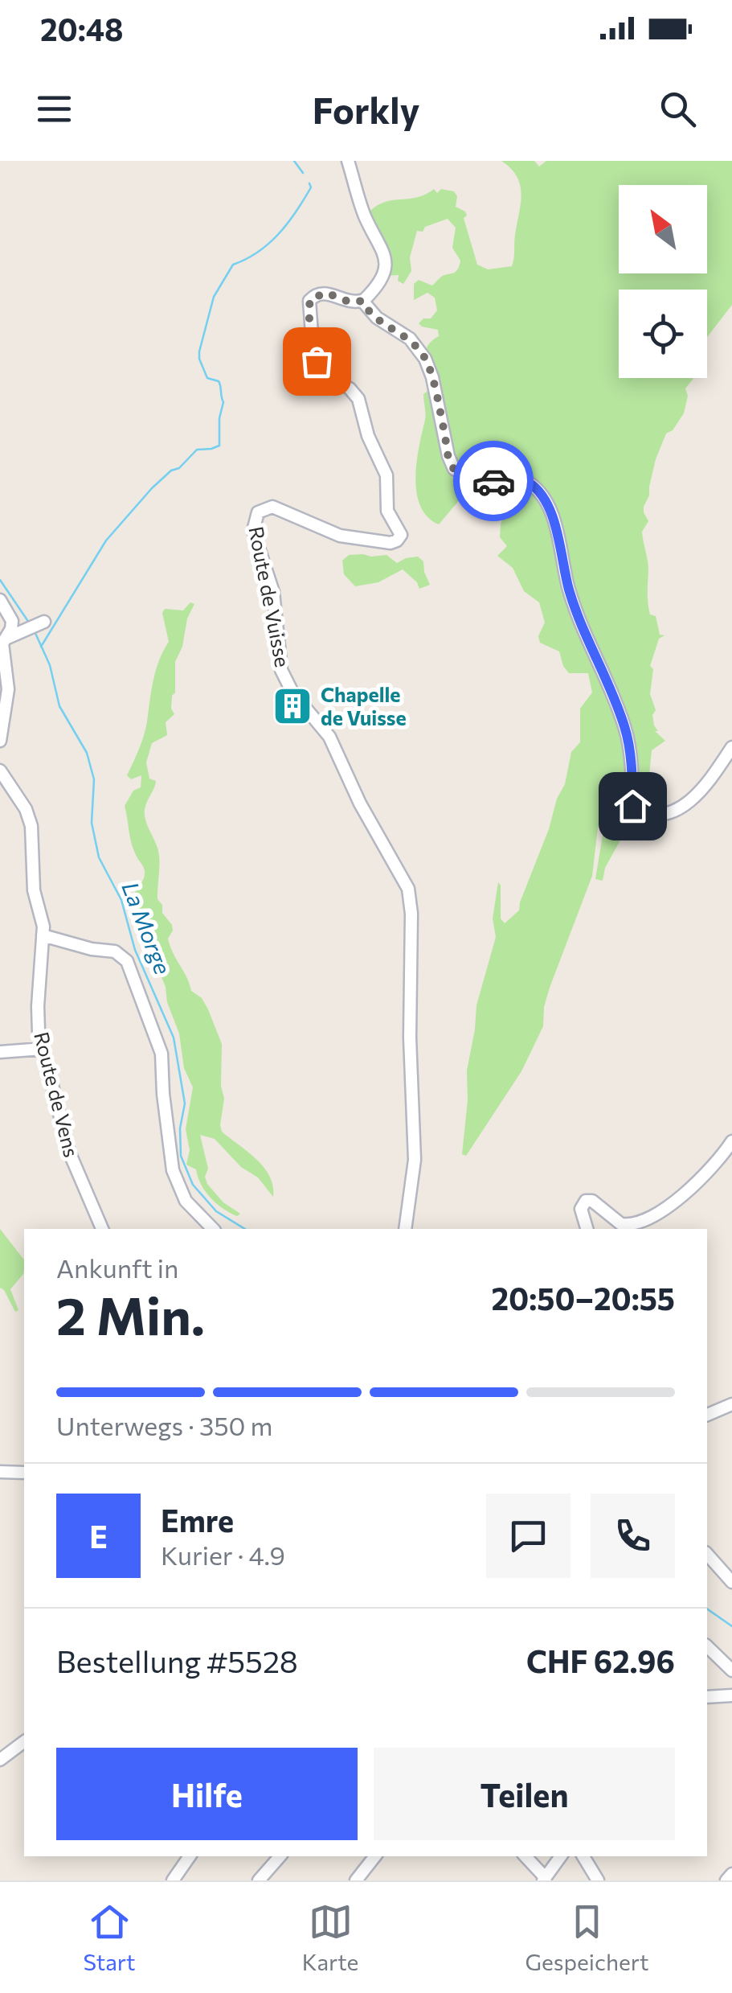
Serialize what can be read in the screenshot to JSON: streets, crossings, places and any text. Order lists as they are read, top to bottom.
{
  "streets": {
    "street": ["Route de Vuisse", "Route de Vens"]
  },
  "water": ["La Morge"],
  "places": {
    "building": ["Chapelle de Vuisse"]
  },
  "north": "top left",
  "page": {
    "status": "20:48",
    "header": "Forkly",
    "heading": ["2 Min.", "Ankunft in", "20:50–20:55"],
    "panel": [
      "Emre",
      "Kurier · 4.9",
      "Bestellung #5528",
      "CHF 62.96"
    ],
    "bar": "Unterwegs · 350 m",
    "round": "E",
    "buttons": ["Hilfe", "Teilen"],
    "tabs": ["Start", "Karte", "Gespeichert"]
  }
}
